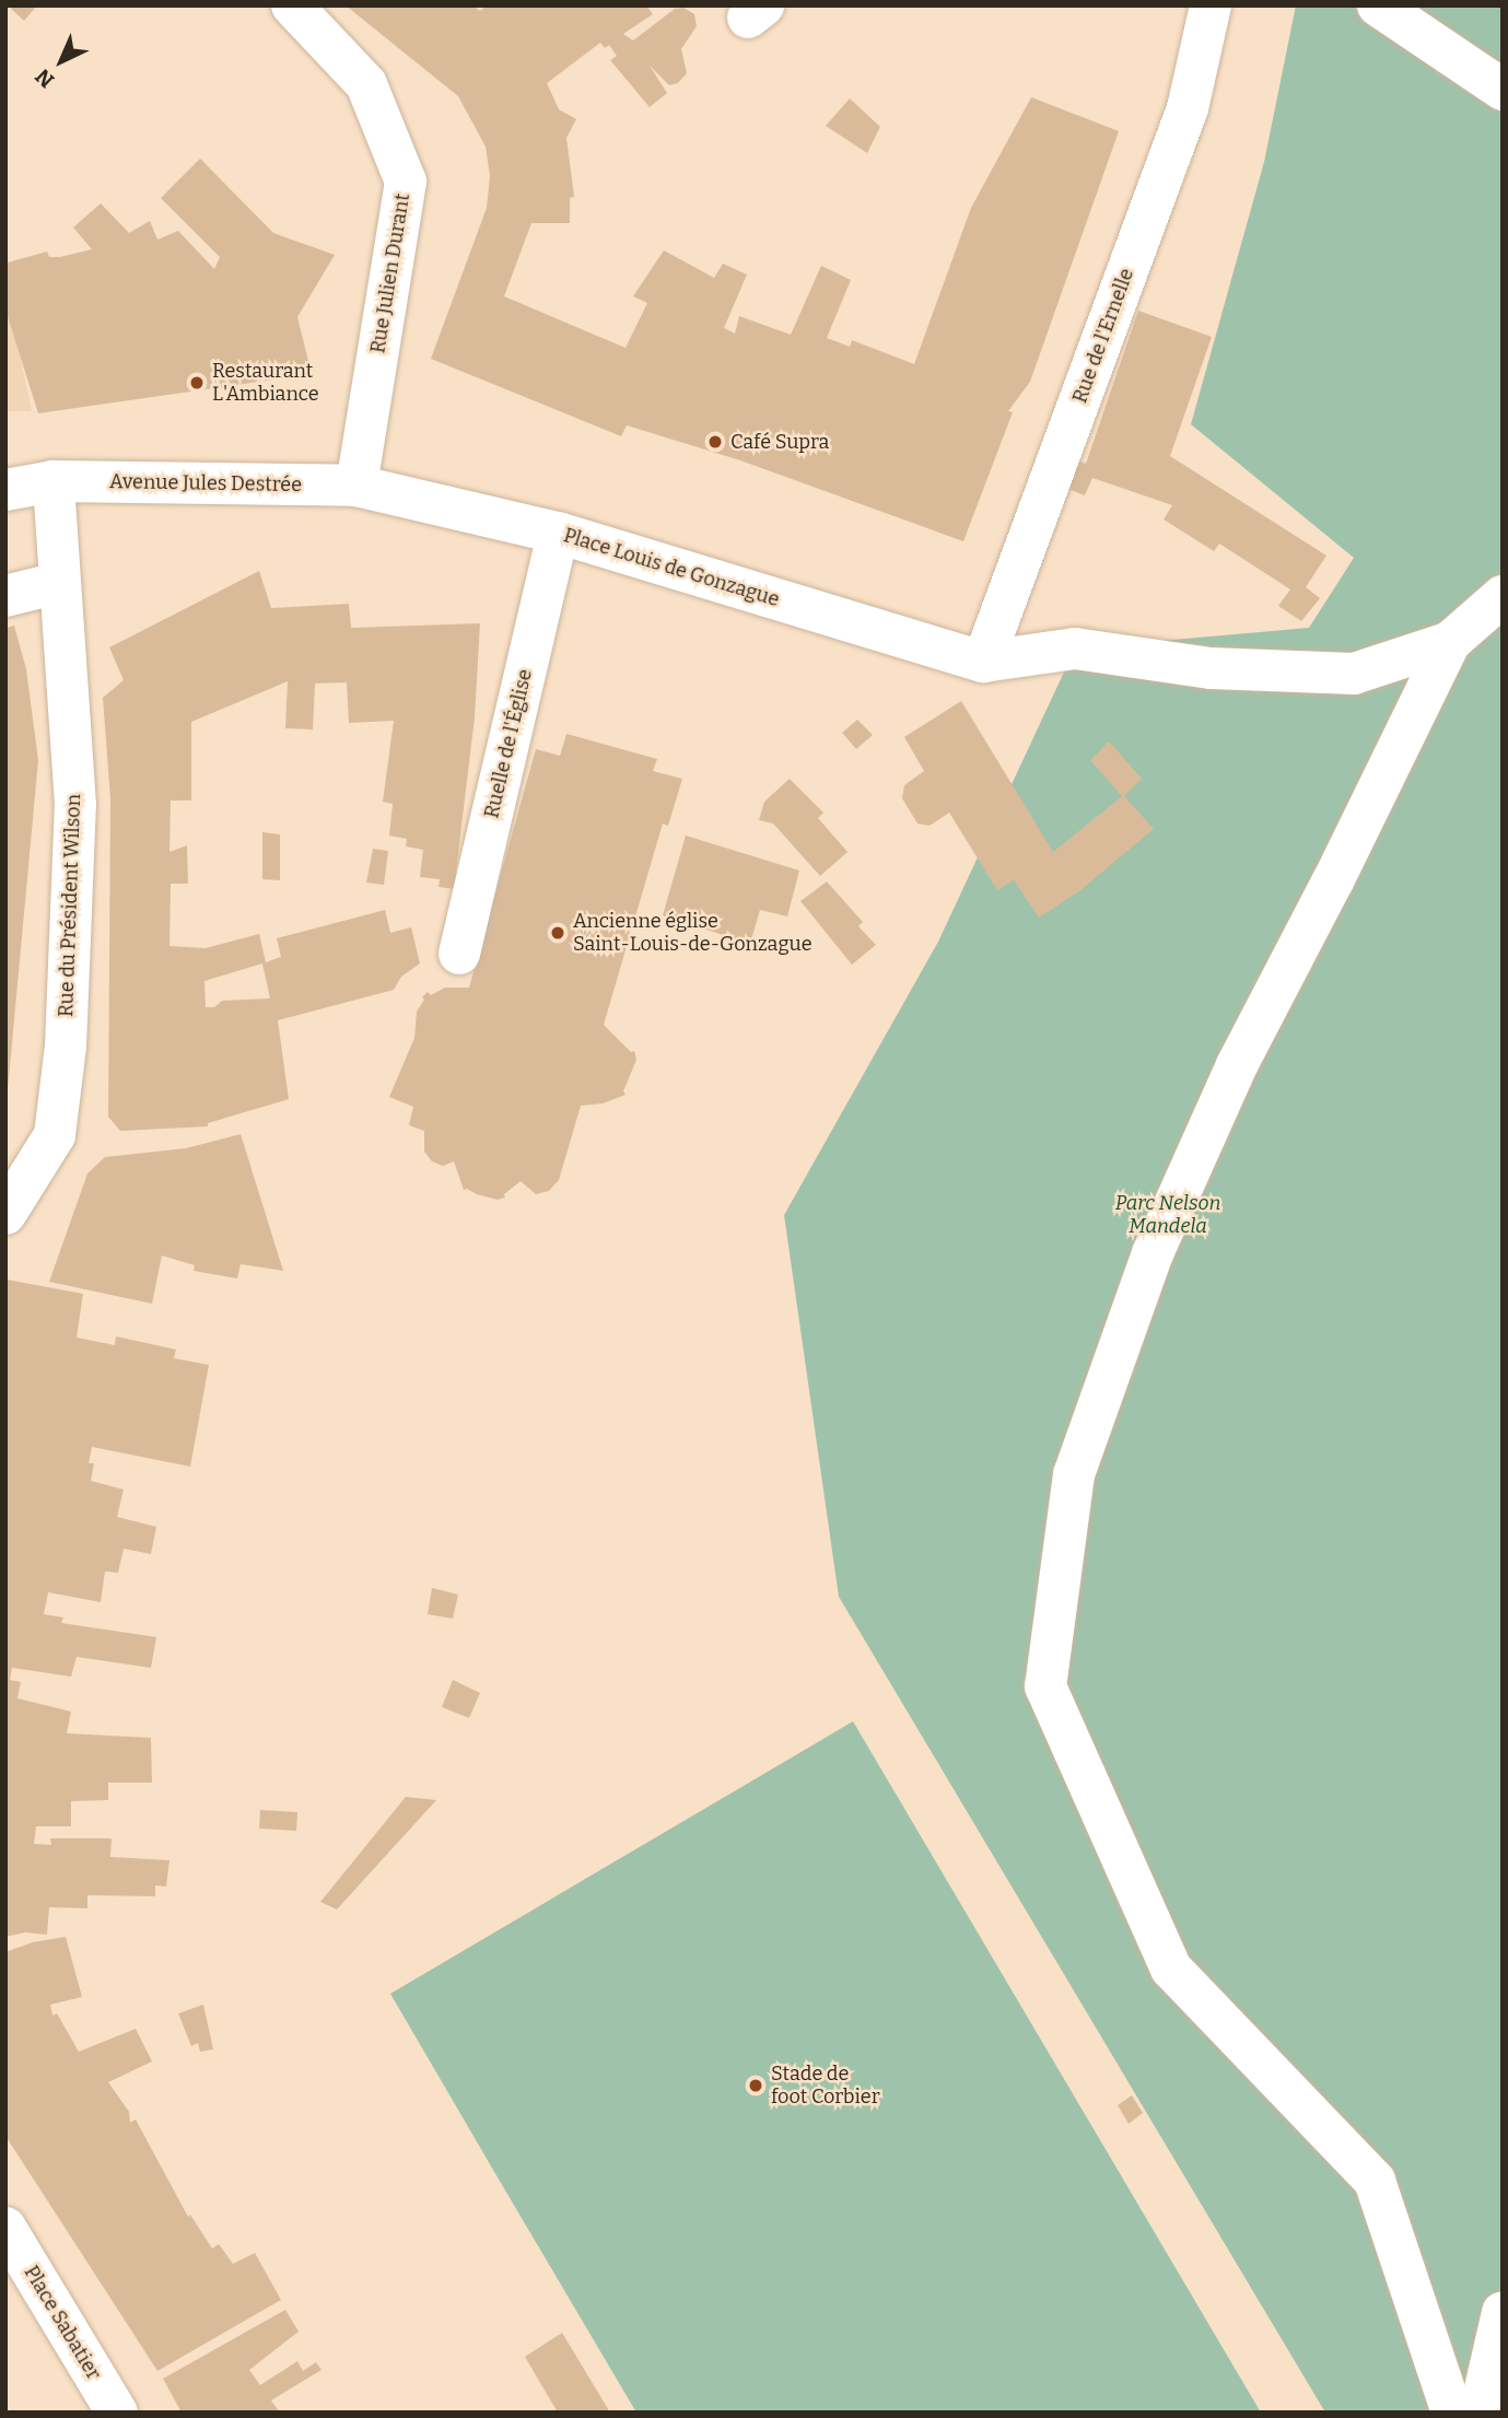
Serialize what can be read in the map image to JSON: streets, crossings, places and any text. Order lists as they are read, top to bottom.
{
  "streets": {
    "street": [
      "Rue Julien Durant",
      "Rue de l'Ernelle",
      "Avenue Jules Destrée",
      "Place Louis de Gonzague",
      "Ruelle de l'Église",
      "Rue du Président Wilson",
      "Place Sabatier"
    ]
  },
  "crossings": [
    ["Rue Julien Durant", "Avenue Jules Destrée"],
    ["Rue Julien Durant", "Place Louis de Gonzague"],
    ["Rue de l'Ernelle", "Place Louis de Gonzague"],
    ["Avenue Jules Destrée", "Place Louis de Gonzague"],
    ["Avenue Jules Destrée", "Rue du Président Wilson"],
    ["Place Louis de Gonzague", "Ruelle de l'Église"]
  ],
  "parks": ["Parc Nelson Mandela"],
  "places": [
    "Restaurant L'Ambiance",
    "Café Supra",
    "Ancienne église Saint-Louis-de-Gonzague",
    "Stade de foot Corbier"
  ],
  "north": "bottom left"
}
